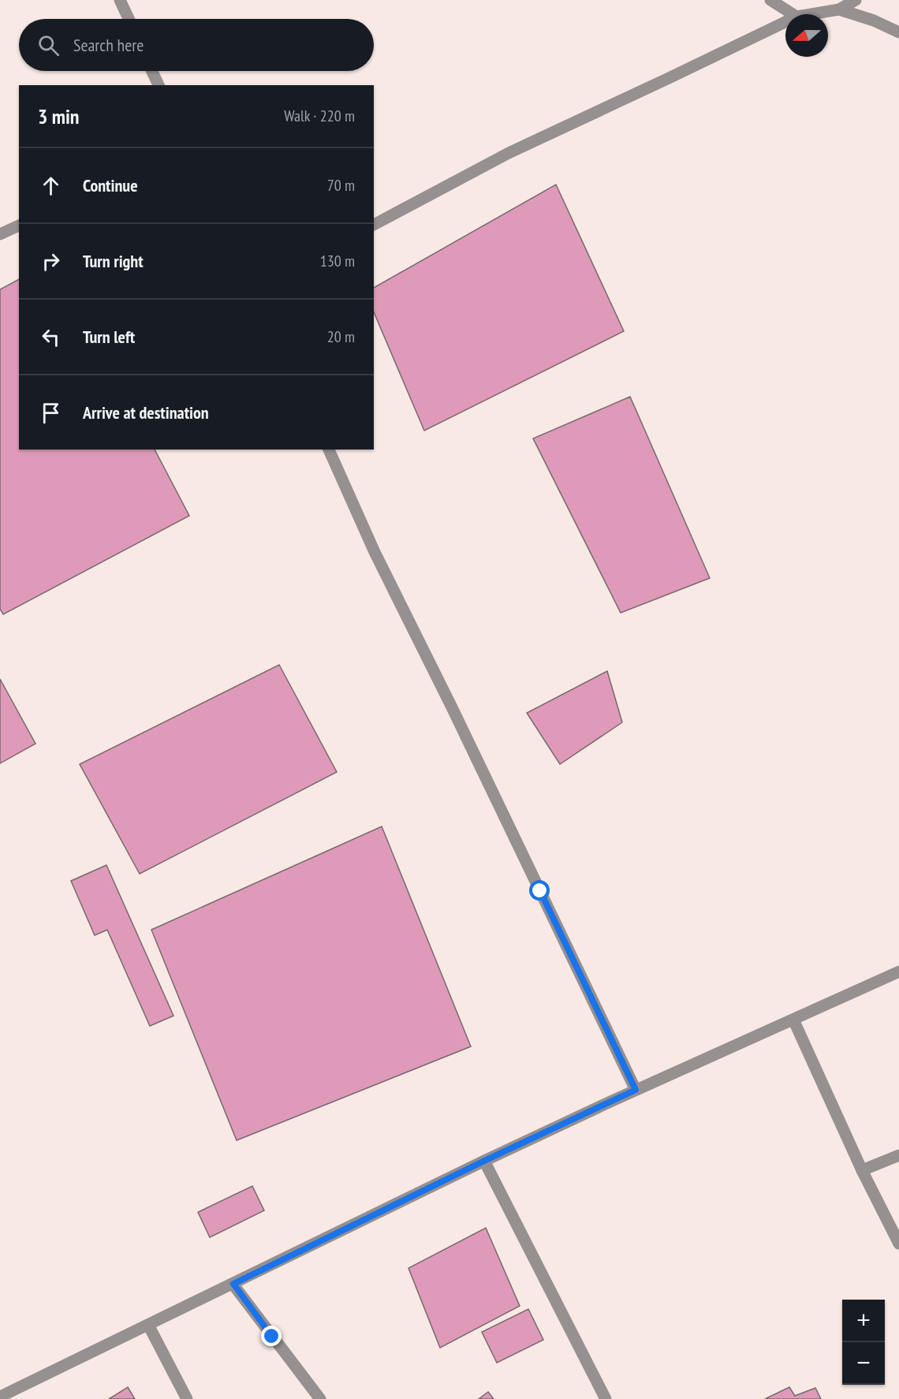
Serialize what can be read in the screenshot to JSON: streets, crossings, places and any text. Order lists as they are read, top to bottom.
{
  "north": "left",
  "page": {
    "search": "Search here",
    "heading": ["3 min", "Walk · 220 m"],
    "list": [
      ["Continue", "70 m"],
      ["Turn right", "130 m"],
      ["Turn left", "20 m"],
      "Arrive at destination"
    ],
    "map_buttons": ["+", "−"]
  }
}
